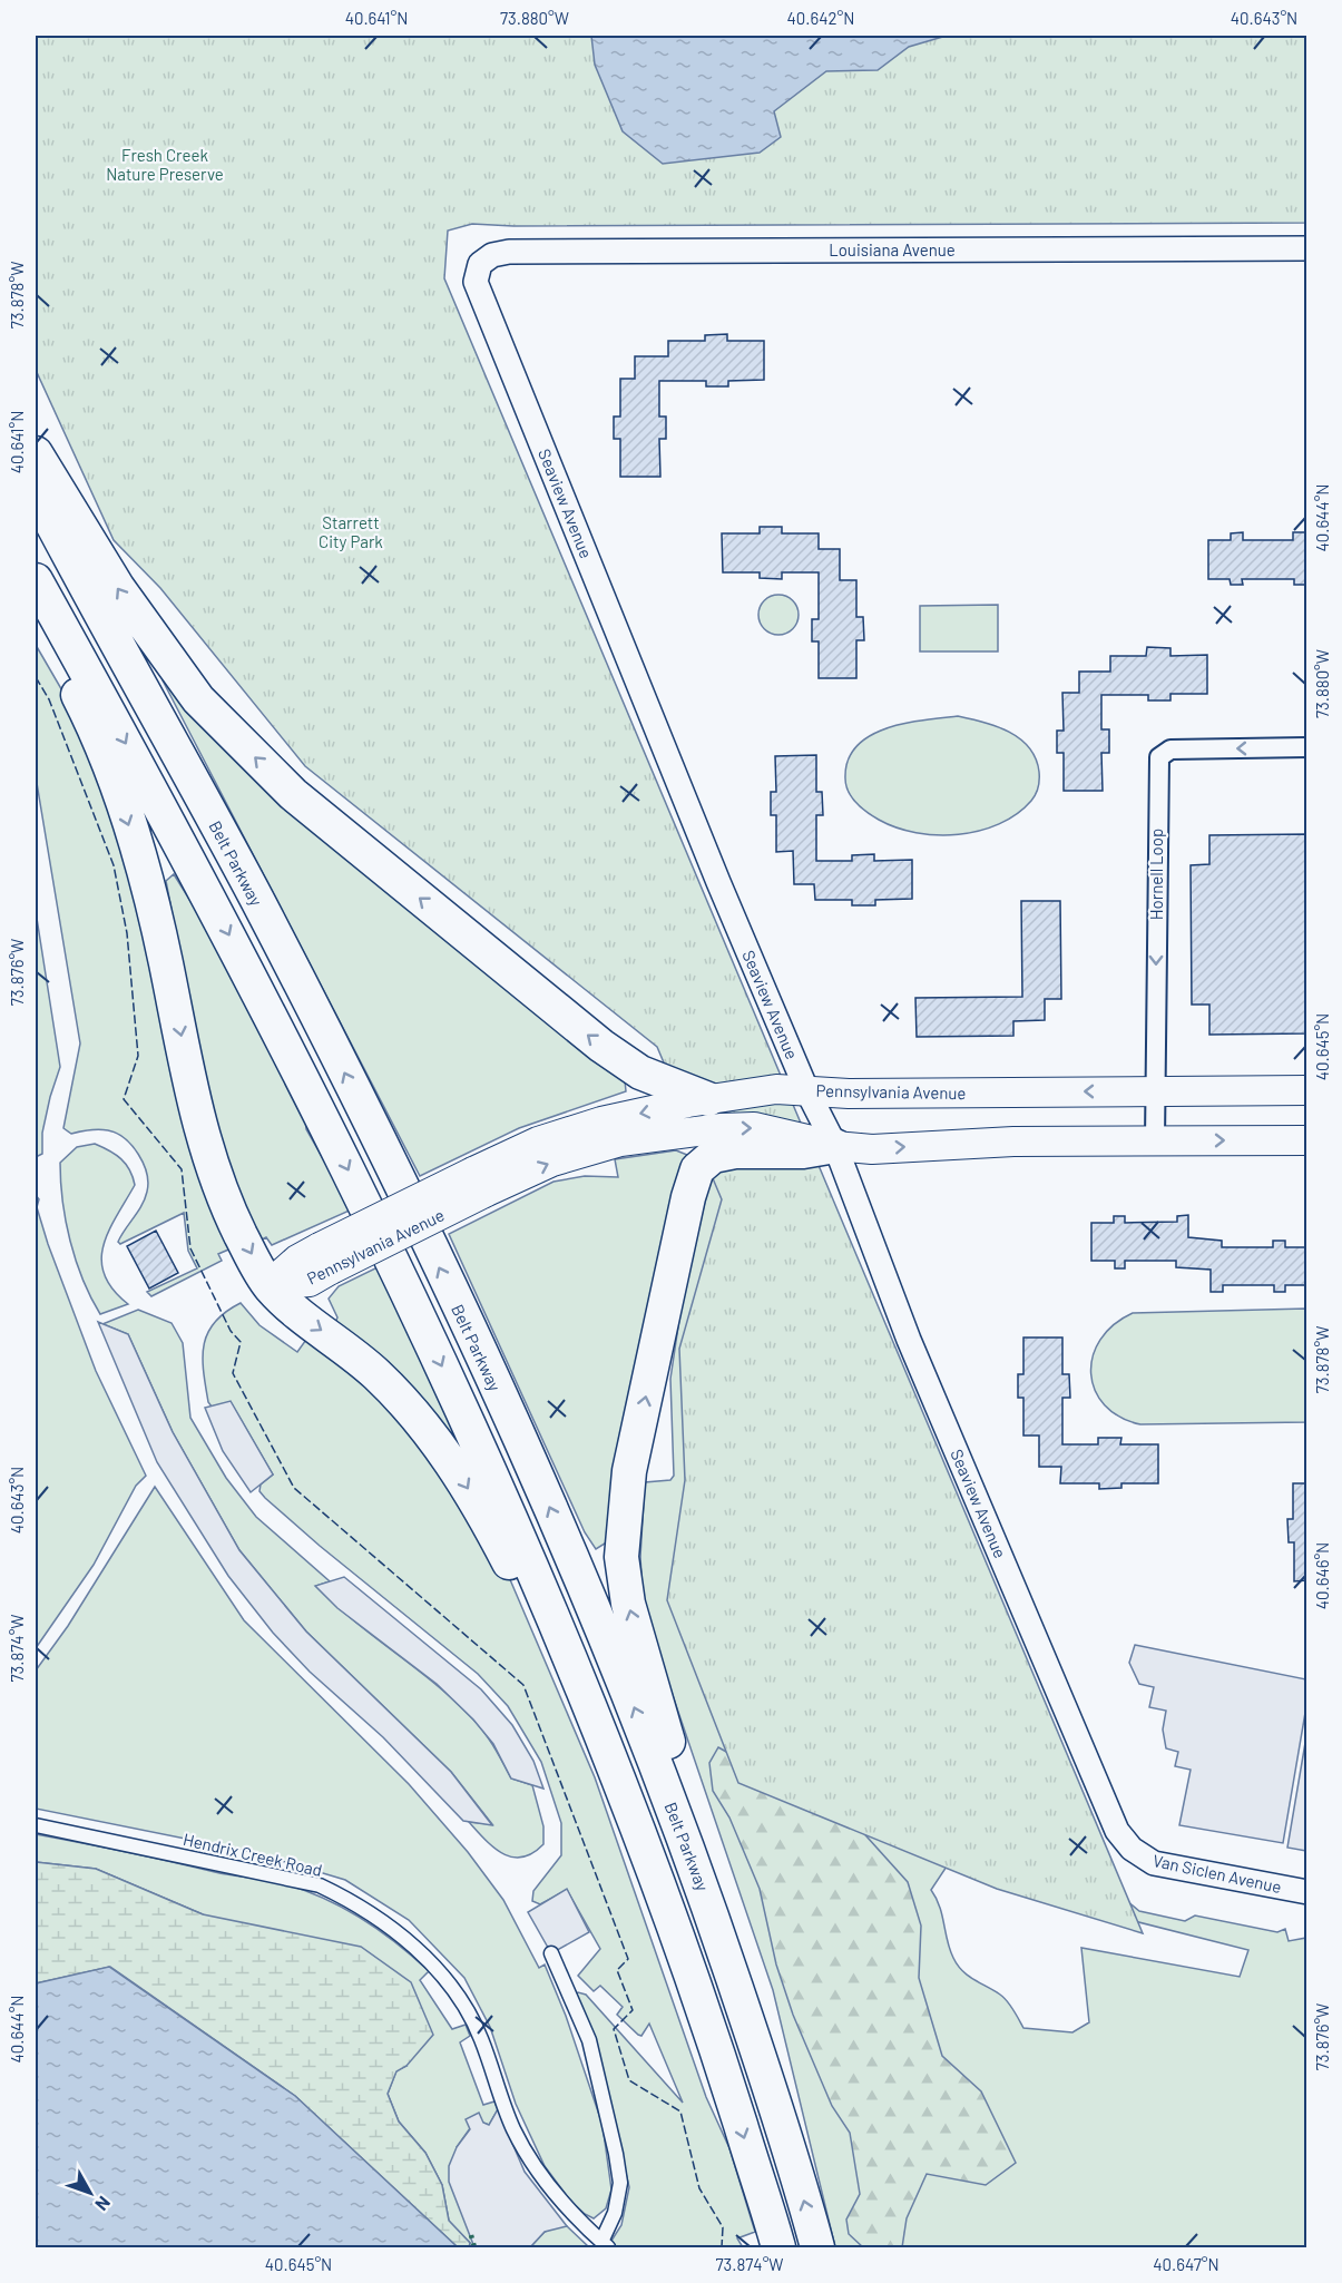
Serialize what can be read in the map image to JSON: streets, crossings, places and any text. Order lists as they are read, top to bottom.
{
  "streets": {
    "highway": ["Belt Parkway"],
    "main road": ["Pennsylvania Avenue"],
    "street": [
      "Louisiana Avenue",
      "Seaview Avenue",
      "Hornell Loop",
      "Hendrix Creek Road",
      "Van Siclen Avenue"
    ]
  },
  "crossings": [
    ["Louisiana Avenue", "Seaview Avenue"],
    ["Seaview Avenue", "Pennsylvania Avenue"],
    ["Seaview Avenue", "Van Siclen Avenue"],
    ["Hornell Loop", "Pennsylvania Avenue"]
  ],
  "parks": ["Fresh Creek Nature Preserve", "Starrett City Park"],
  "north": "bottom right",
  "coordinates": [
    "40.641°N",
    "73.880°W",
    "40.642°N",
    "40.643°N",
    "73.878°W",
    "40.644°N",
    "73.876°W",
    "40.645°N",
    "40.646°N",
    "73.874°W",
    "40.647°N"
  ]
}
